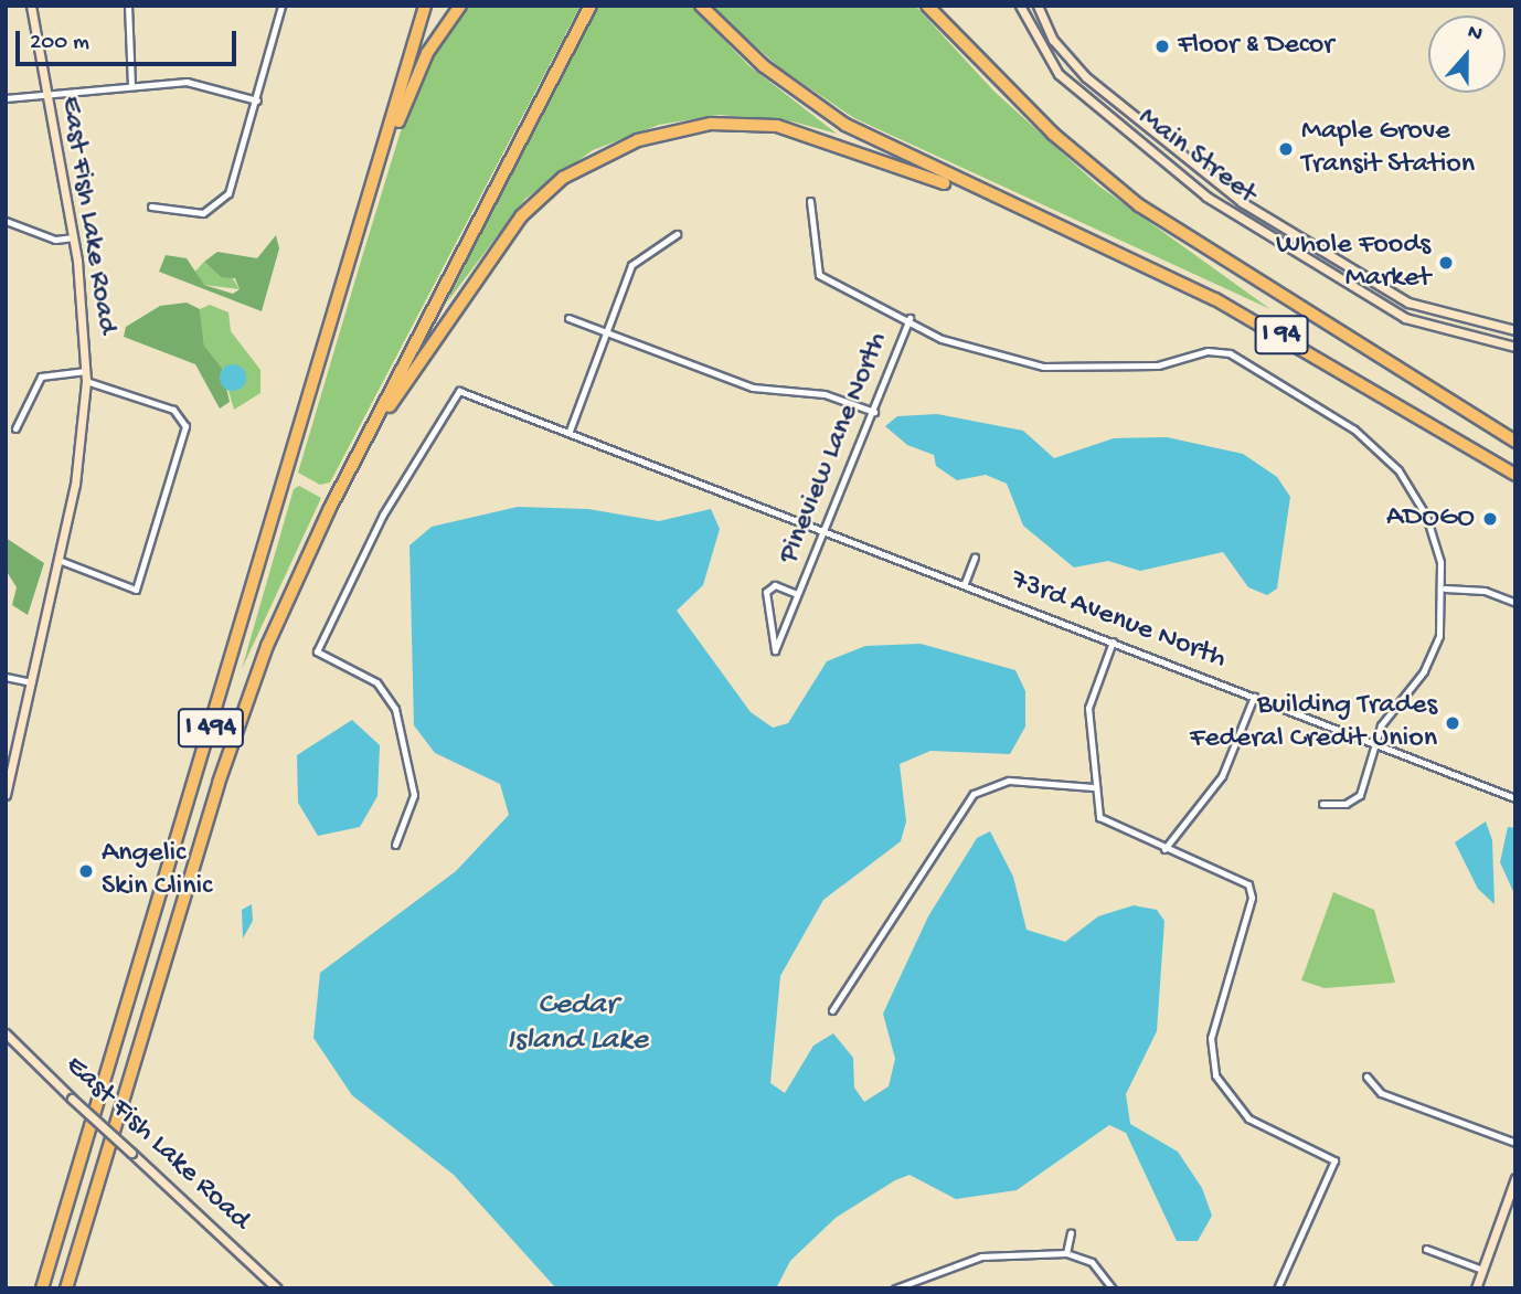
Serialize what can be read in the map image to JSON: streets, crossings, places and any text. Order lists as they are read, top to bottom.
{
  "streets": {
    "highway": ["I 94", "I 494"],
    "street": [
      "Main Street",
      "East Fish Lake Road",
      "Pineview Lane North",
      "73rd Avenue North"
    ]
  },
  "crossings": [
    ["Pineview Lane North", "73rd Avenue North"]
  ],
  "water": ["Cedar Island Lake"],
  "places": [
    "Floor & Decor",
    "Maple Grove Transit Station",
    "Whole Foods Market",
    "ADOGO",
    "Building Trades Federal Credit Union",
    "Angelic Skin Clinic"
  ],
  "scale_bar": "200 m",
  "north": "top"
}
